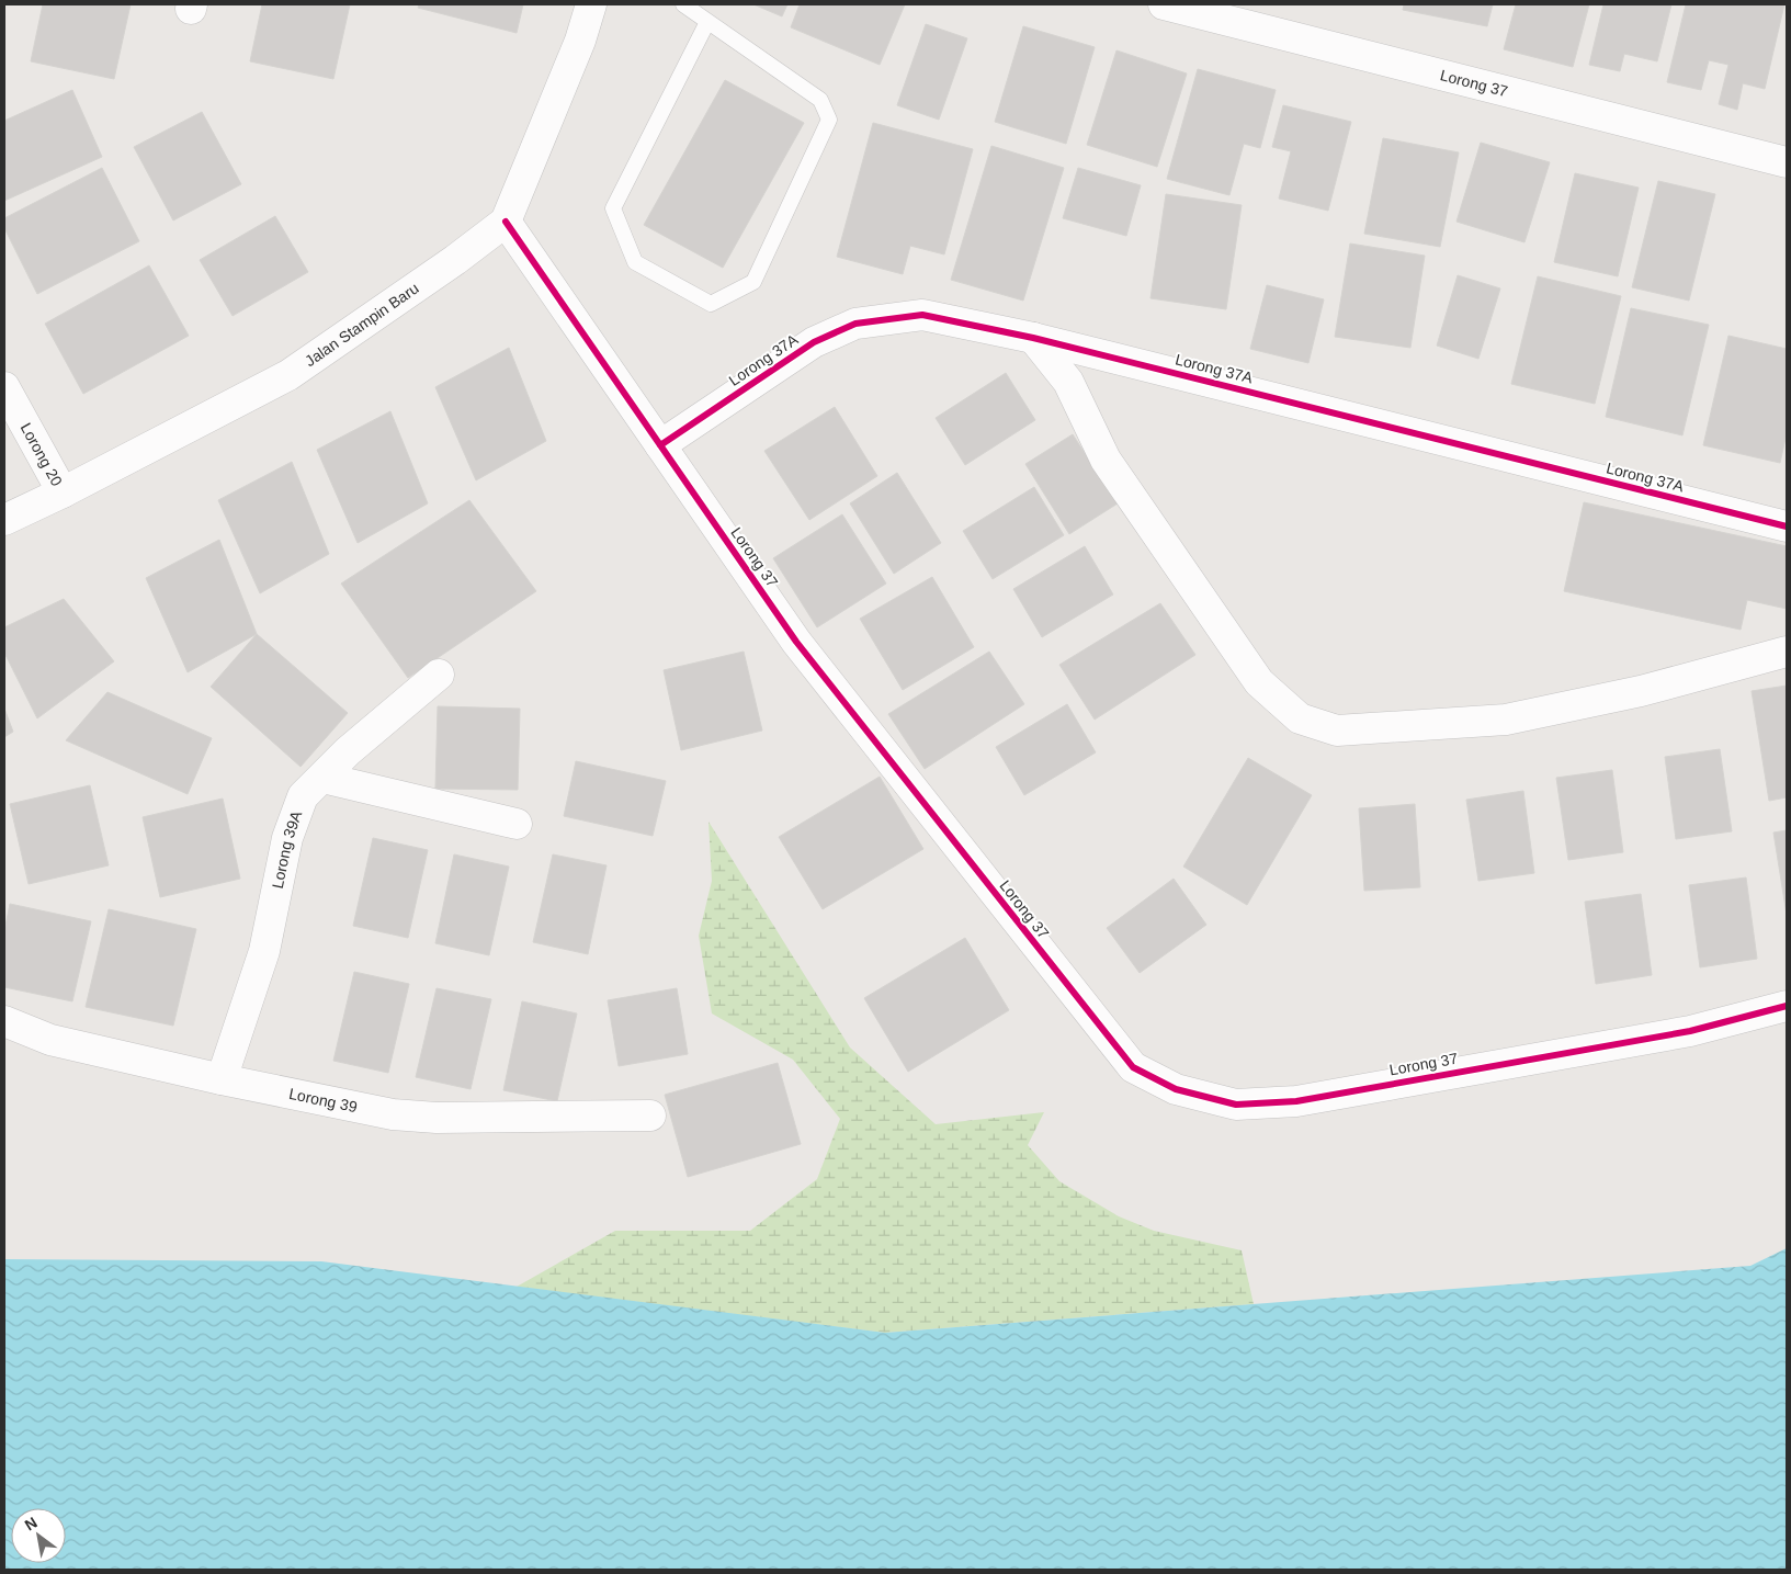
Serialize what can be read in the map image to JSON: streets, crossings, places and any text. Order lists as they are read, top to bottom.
{
  "streets": {
    "street": [
      "Lorong 37",
      "Jalan Stampin Baru",
      "Lorong 37A",
      "Lorong 20",
      "Lorong 39A",
      "Lorong 39"
    ]
  },
  "crossings": [
    ["Lorong 37", "Jalan Stampin Baru"],
    ["Lorong 37", "Lorong 37A"],
    ["Jalan Stampin Baru", "Lorong 20"],
    ["Lorong 39A", "Lorong 39"]
  ],
  "north": "top left"
}
